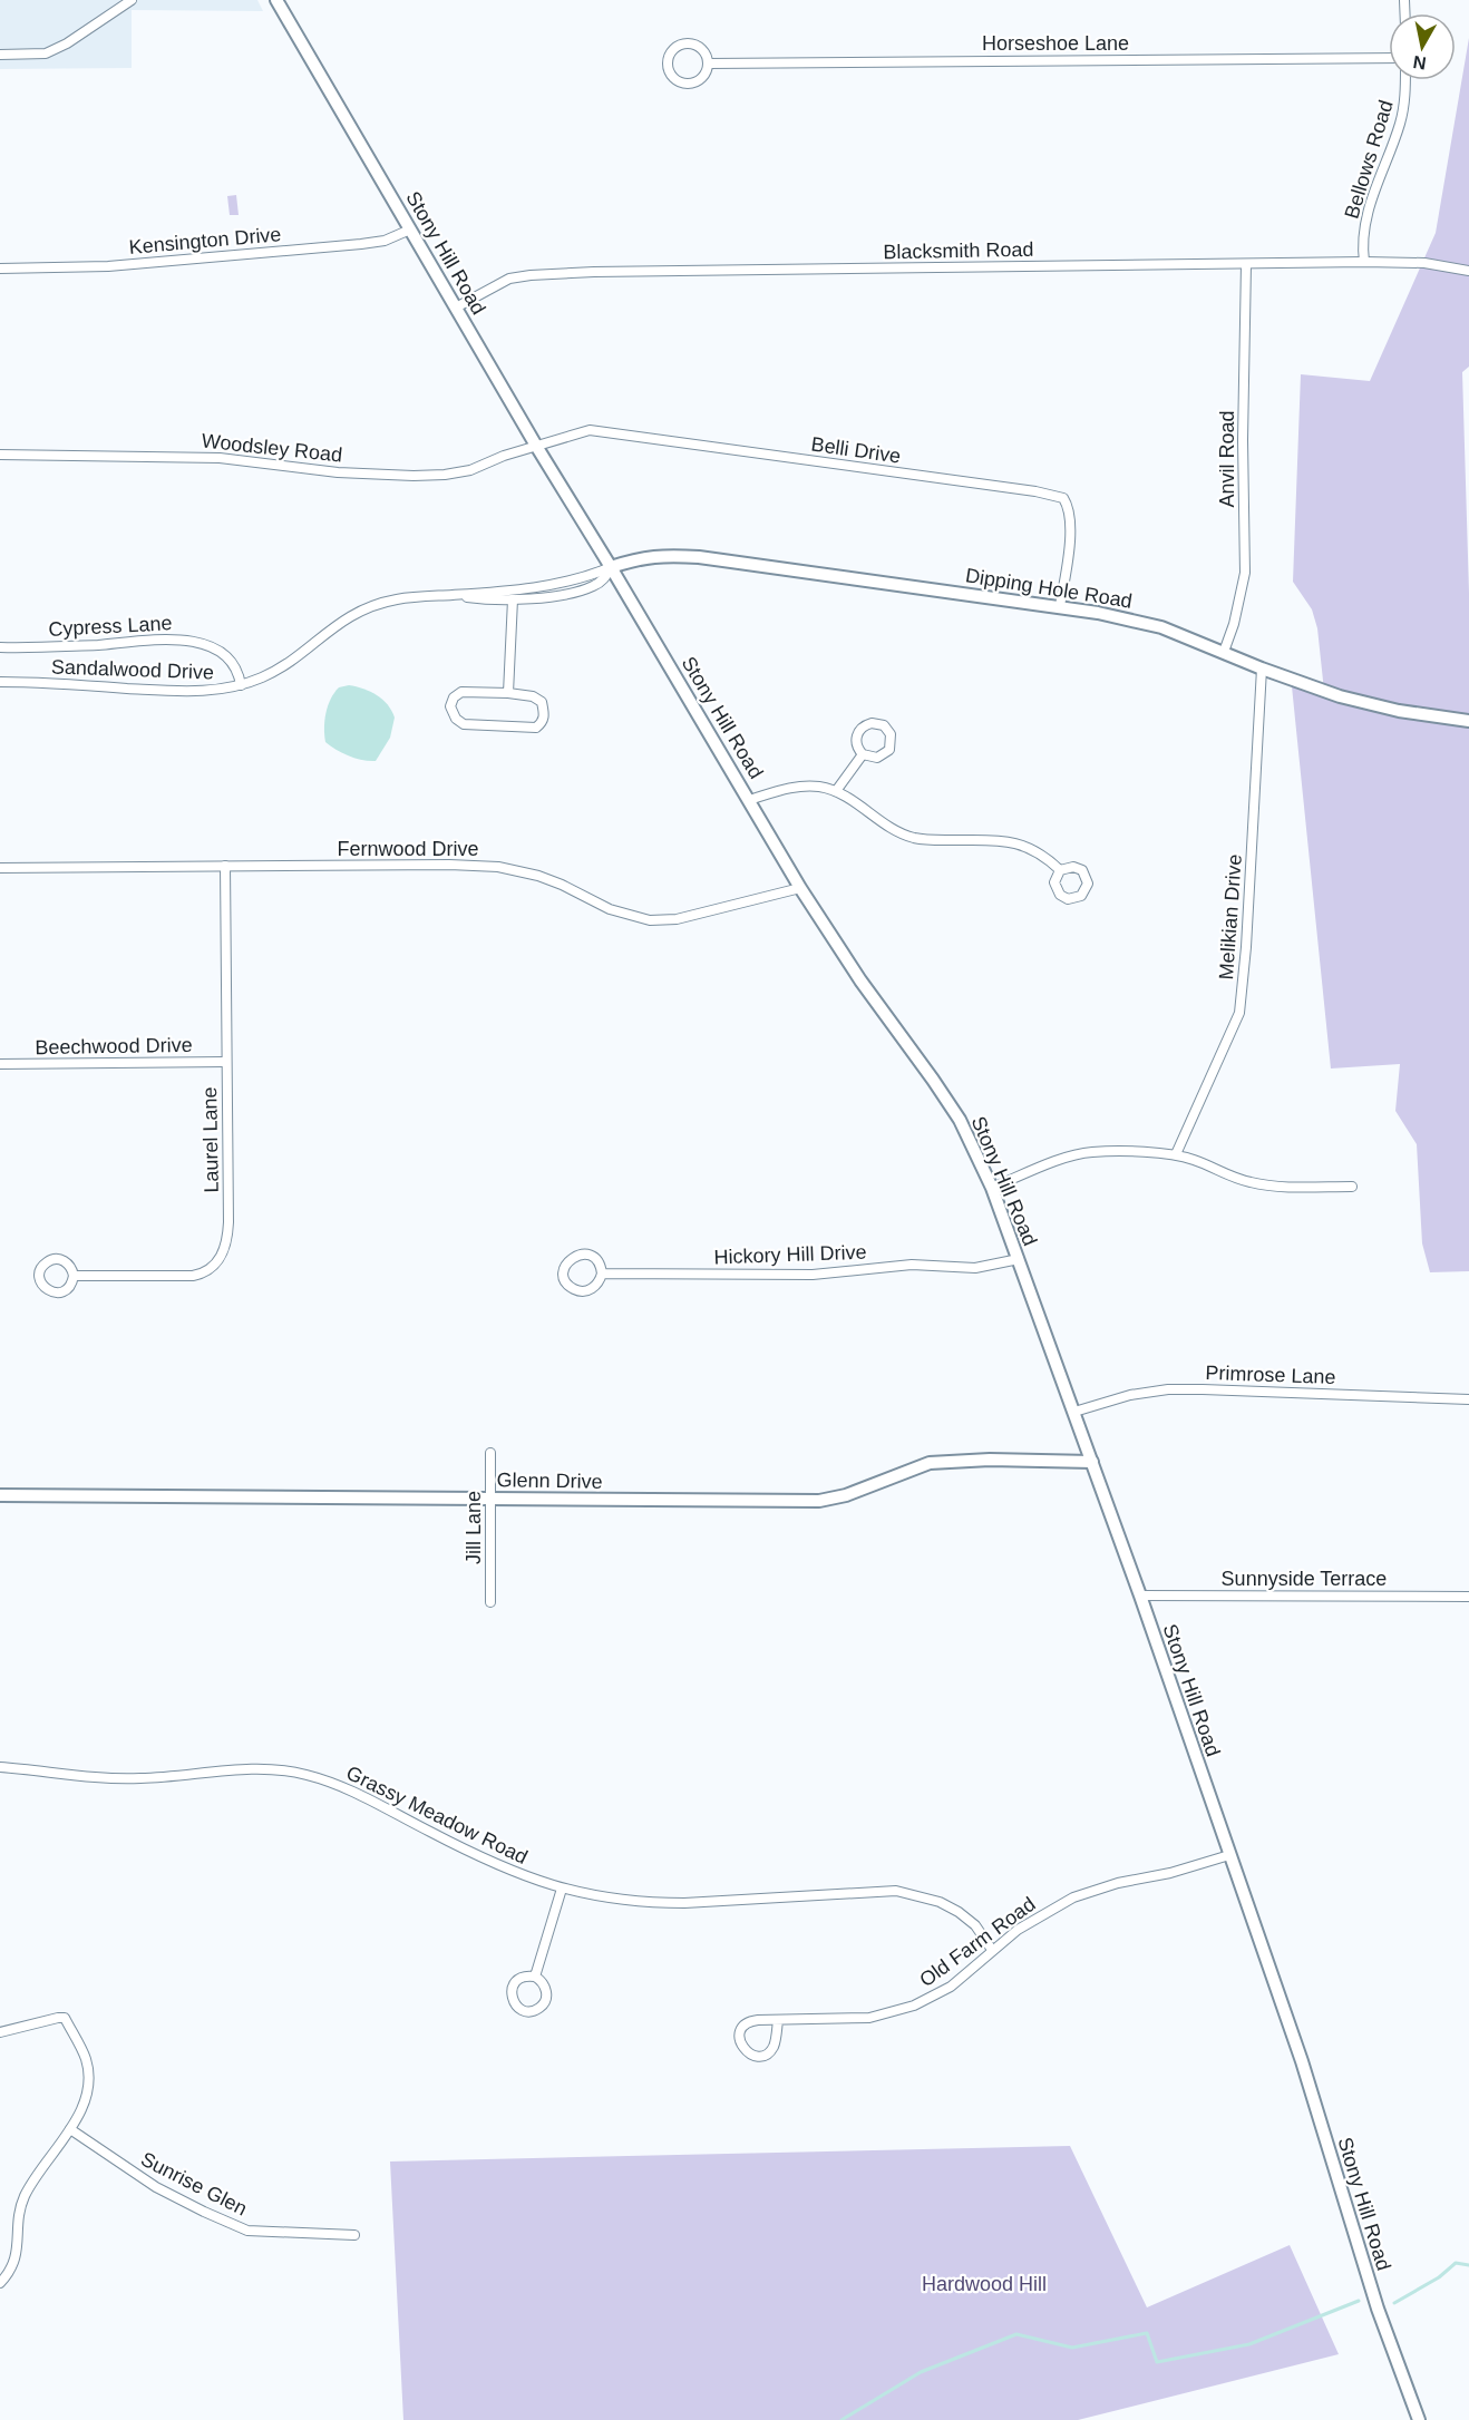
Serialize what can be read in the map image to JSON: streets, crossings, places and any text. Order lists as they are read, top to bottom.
{
  "streets": {
    "main road": ["Stony Hill Road", "Dipping Hole Road", "Glenn Drive"],
    "street": [
      "Horseshoe Lane",
      "Bellows Road",
      "Kensington Drive",
      "Blacksmith Road",
      "Woodsley Road",
      "Belli Drive",
      "Anvil Road",
      "Cypress Lane",
      "Sandalwood Drive",
      "Fernwood Drive",
      "Melikian Drive",
      "Beechwood Drive",
      "Laurel Lane",
      "Hickory Hill Drive",
      "Primrose Lane",
      "Jill Lane",
      "Sunnyside Terrace",
      "Grassy Meadow Road",
      "Old Farm Road",
      "Sunrise Glen"
    ]
  },
  "crossings": [
    ["Bellows Road", "Blacksmith Road"],
    ["Kensington Drive", "Stony Hill Road"],
    ["Blacksmith Road", "Stony Hill Road"],
    ["Blacksmith Road", "Anvil Road"],
    ["Stony Hill Road", "Woodsley Road"],
    ["Stony Hill Road", "Belli Drive"],
    ["Stony Hill Road", "Dipping Hole Road"],
    ["Stony Hill Road", "Fernwood Drive"],
    ["Stony Hill Road", "Hickory Hill Drive"],
    ["Stony Hill Road", "Primrose Lane"],
    ["Stony Hill Road", "Glenn Drive"],
    ["Stony Hill Road", "Sunnyside Terrace"],
    ["Stony Hill Road", "Old Farm Road"],
    ["Woodsley Road", "Belli Drive"],
    ["Belli Drive", "Dipping Hole Road"],
    ["Anvil Road", "Dipping Hole Road"],
    ["Dipping Hole Road", "Melikian Drive"],
    ["Cypress Lane", "Sandalwood Drive"],
    ["Fernwood Drive", "Laurel Lane"],
    ["Beechwood Drive", "Laurel Lane"],
    ["Glenn Drive", "Jill Lane"],
    ["Grassy Meadow Road", "Old Farm Road"]
  ],
  "parks": ["Hardwood Hill"],
  "north": "bottom"
}
